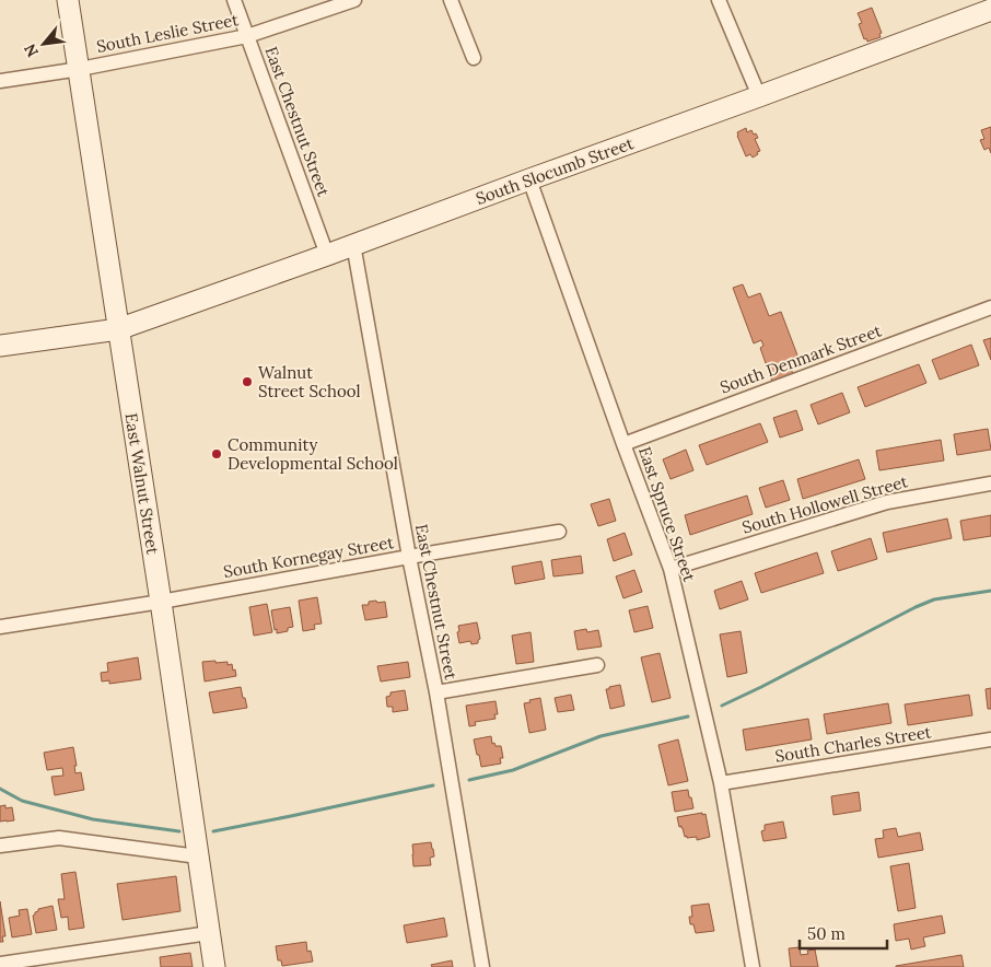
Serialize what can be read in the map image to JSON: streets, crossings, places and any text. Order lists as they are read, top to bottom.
{
  "streets": {
    "street": [
      "South Leslie Street",
      "East Chestnut Street",
      "South Slocumb Street",
      "South Denmark Street",
      "East Walnut Street",
      "South Hollowell Street",
      "East Spruce Street",
      "South Kornegay Street",
      "South Charles Street"
    ]
  },
  "crossings": [
    ["South Leslie Street", "East Chestnut Street"],
    ["South Leslie Street", "East Walnut Street"],
    ["East Chestnut Street", "South Slocumb Street"],
    ["East Chestnut Street", "South Kornegay Street"],
    ["South Slocumb Street", "East Walnut Street"],
    ["South Slocumb Street", "East Spruce Street"],
    ["South Denmark Street", "East Spruce Street"],
    ["East Walnut Street", "South Kornegay Street"],
    ["South Hollowell Street", "East Spruce Street"],
    ["East Spruce Street", "South Charles Street"]
  ],
  "places": ["Walnut Street School", "Community Developmental School"],
  "scale_bar": "50 m",
  "north": "bottom left"
}
